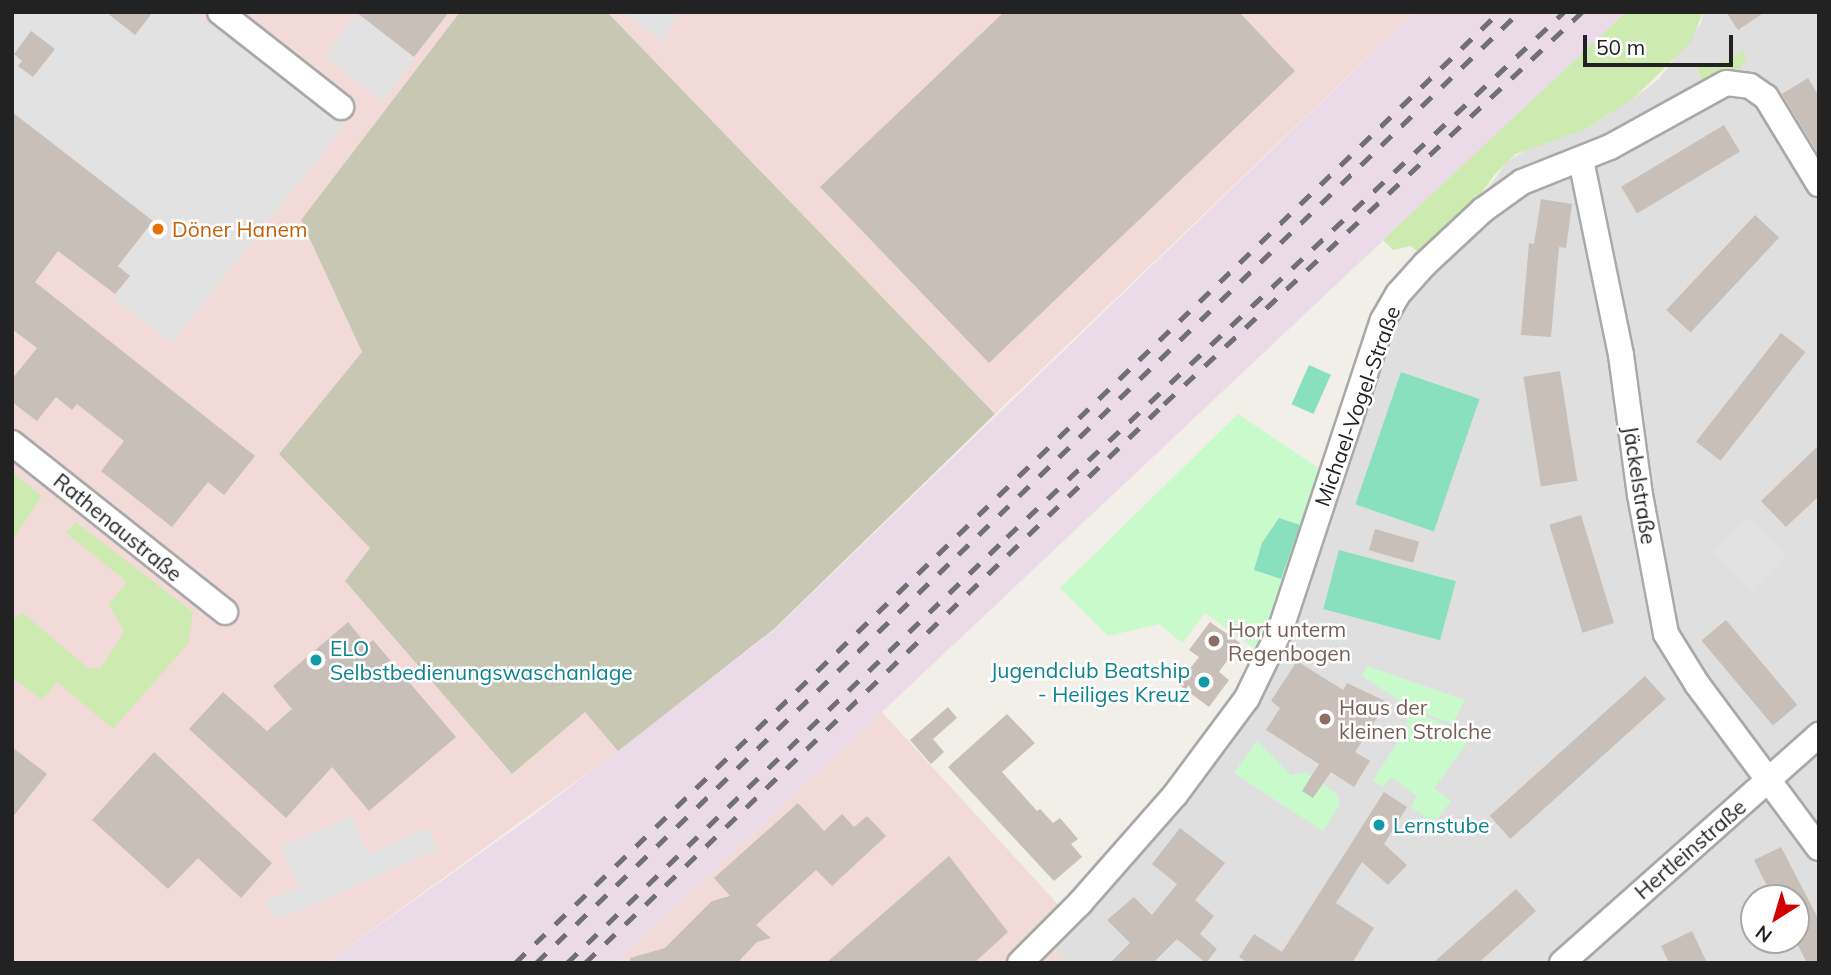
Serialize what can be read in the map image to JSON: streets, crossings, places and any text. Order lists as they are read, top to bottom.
{
  "streets": {
    "street": [
      "Michael-Vogel-Straße",
      "Jäckelstraße",
      "Rathenaustraße",
      "Hertleinstraße"
    ]
  },
  "crossings": [
    ["Michael-Vogel-Straße", "Jäckelstraße"],
    ["Jäckelstraße", "Hertleinstraße"]
  ],
  "places": [
    "Döner Hanem",
    "Hort unterm Regenbogen",
    "ELO Selbstbedienungswaschanlage",
    "Jugendclub Beatship - Heiliges Kreuz",
    "Haus der kleinen Strolche",
    "Lernstube"
  ],
  "scale_bar": "50 m",
  "north": "bottom left"
}
